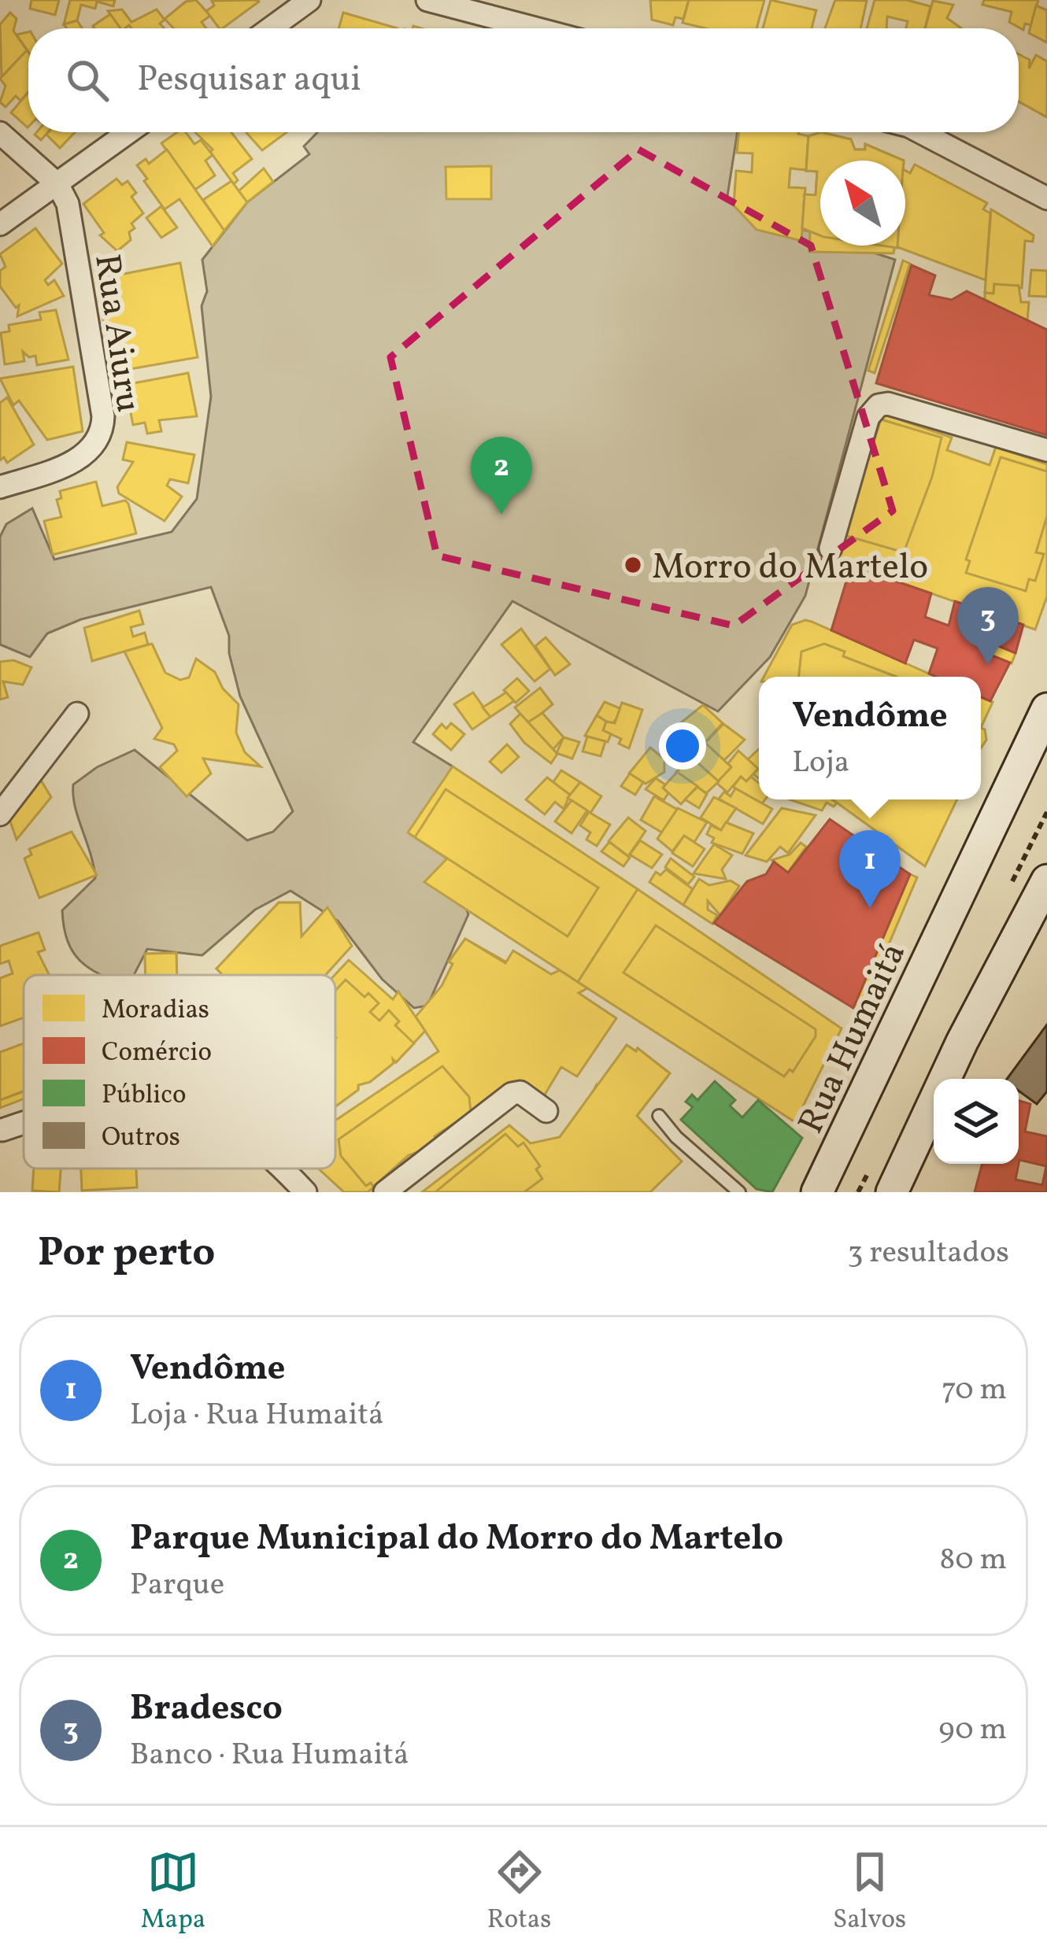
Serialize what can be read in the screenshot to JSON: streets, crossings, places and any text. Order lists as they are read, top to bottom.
{
  "streets": {
    "main road": ["Rua Humaitá"],
    "street": ["Rua Aiuru"]
  },
  "places": ["Morro do Martelo"],
  "legend": [
    "Moradias",
    "Comércio",
    "Público",
    "Outros"
  ],
  "north": "top left",
  "page": {
    "search": "Pesquisar aqui",
    "pins": ["2", "3", "1"],
    "popup": ["Vendôme", "Loja"],
    "heading": ["Por perto", "3 resultados"],
    "list": [
      {
        "mark": "1",
        "name": "Vendôme",
        "note": "Loja · Rua Humaitá",
        "value": "70 m"
      },
      {
        "mark": "2",
        "name": "Parque Municipal do Morro do Martelo",
        "note": "Parque",
        "value": "80 m"
      },
      {
        "mark": "3",
        "name": "Bradesco",
        "note": "Banco · Rua Humaitá",
        "value": "90 m"
      }
    ],
    "nav": ["Mapa", "Rotas", "Salvos"]
  }
}
